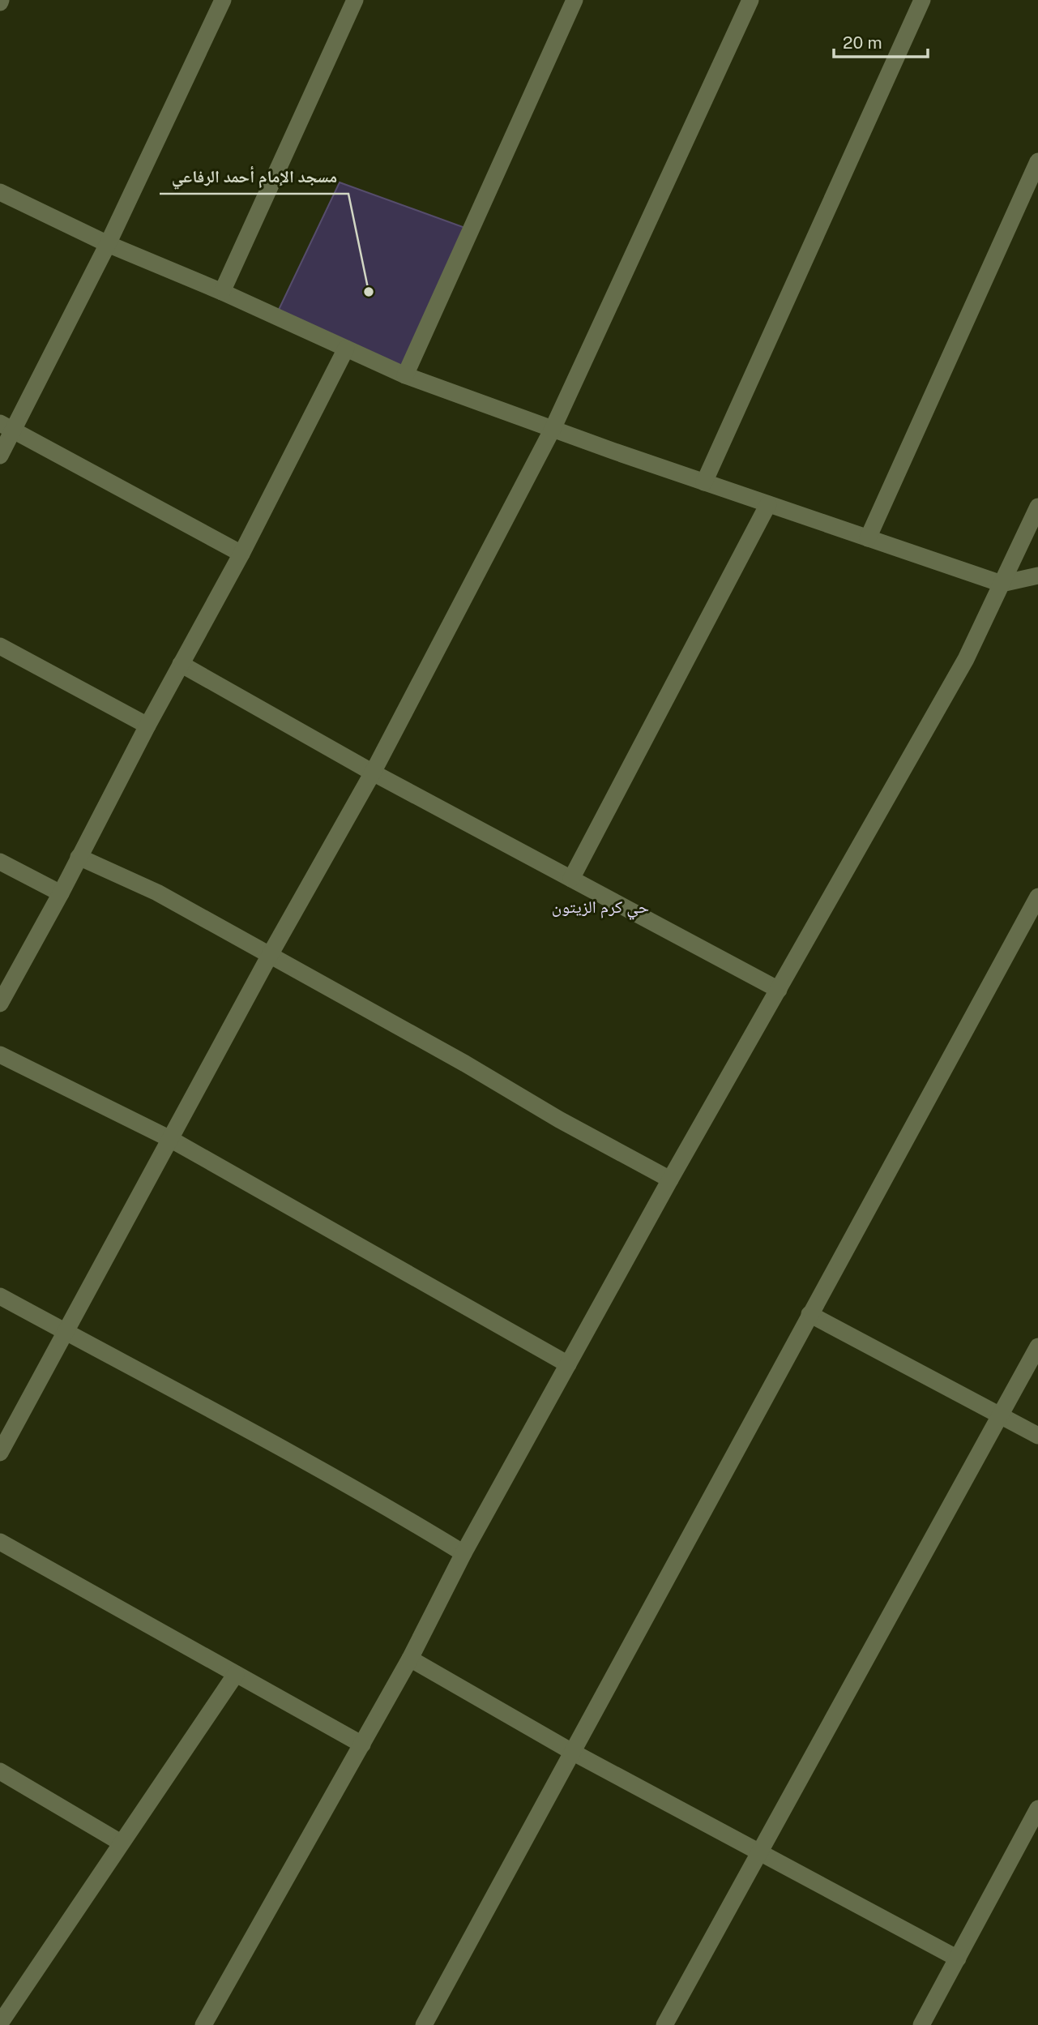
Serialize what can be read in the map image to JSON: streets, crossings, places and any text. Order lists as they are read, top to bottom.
{
  "districts": ["حي كرم الزيتون"],
  "places": ["مسجد الإمام أحمد الرفاعي"],
  "scale_bar": "20 m"
}
